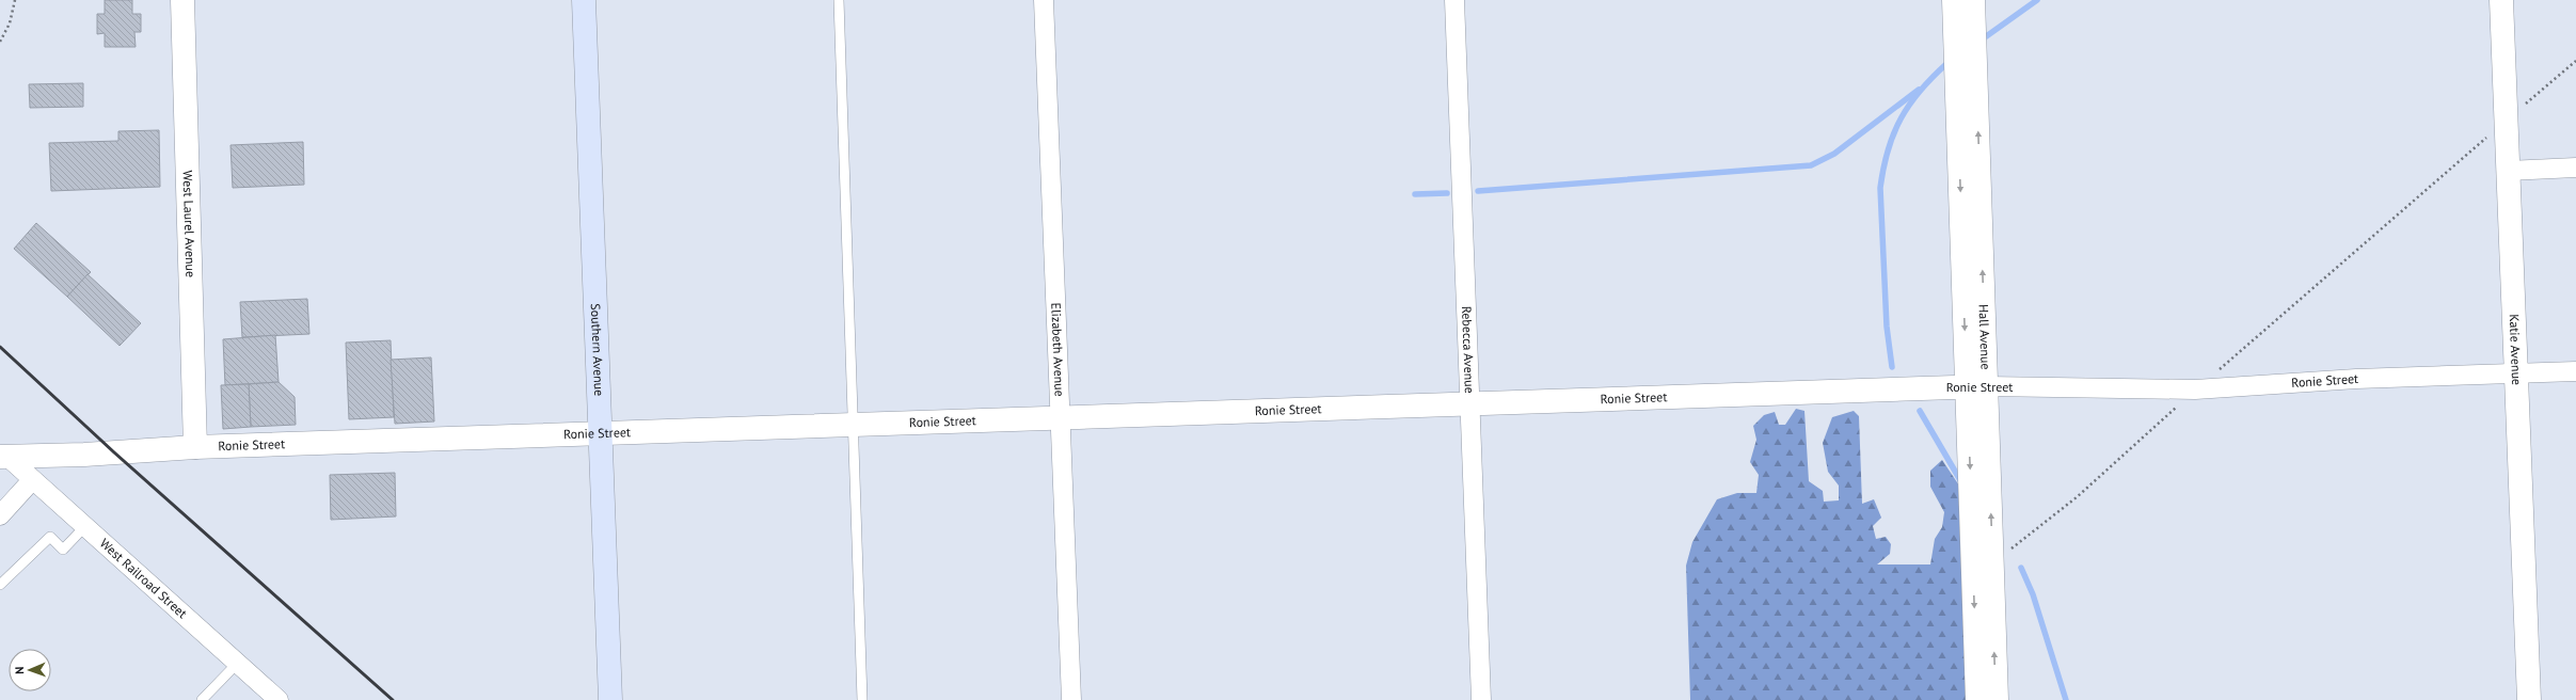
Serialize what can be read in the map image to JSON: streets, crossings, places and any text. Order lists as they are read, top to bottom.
{
  "streets": {
    "main road": ["Southern Avenue"],
    "street": [
      "West Laurel Avenue",
      "Hall Avenue",
      "Elizabeth Avenue",
      "Rebecca Avenue",
      "Katie Avenue",
      "Ronie Street",
      "West Railroad Street"
    ]
  },
  "crossings": [
    ["West Laurel Avenue", "Ronie Street"],
    ["Hall Avenue", "Ronie Street"],
    ["Southern Avenue", "Ronie Street"],
    ["Elizabeth Avenue", "Ronie Street"],
    ["Rebecca Avenue", "Ronie Street"],
    ["Katie Avenue", "Ronie Street"],
    ["Ronie Street", "West Railroad Street"]
  ],
  "north": "left"
}
